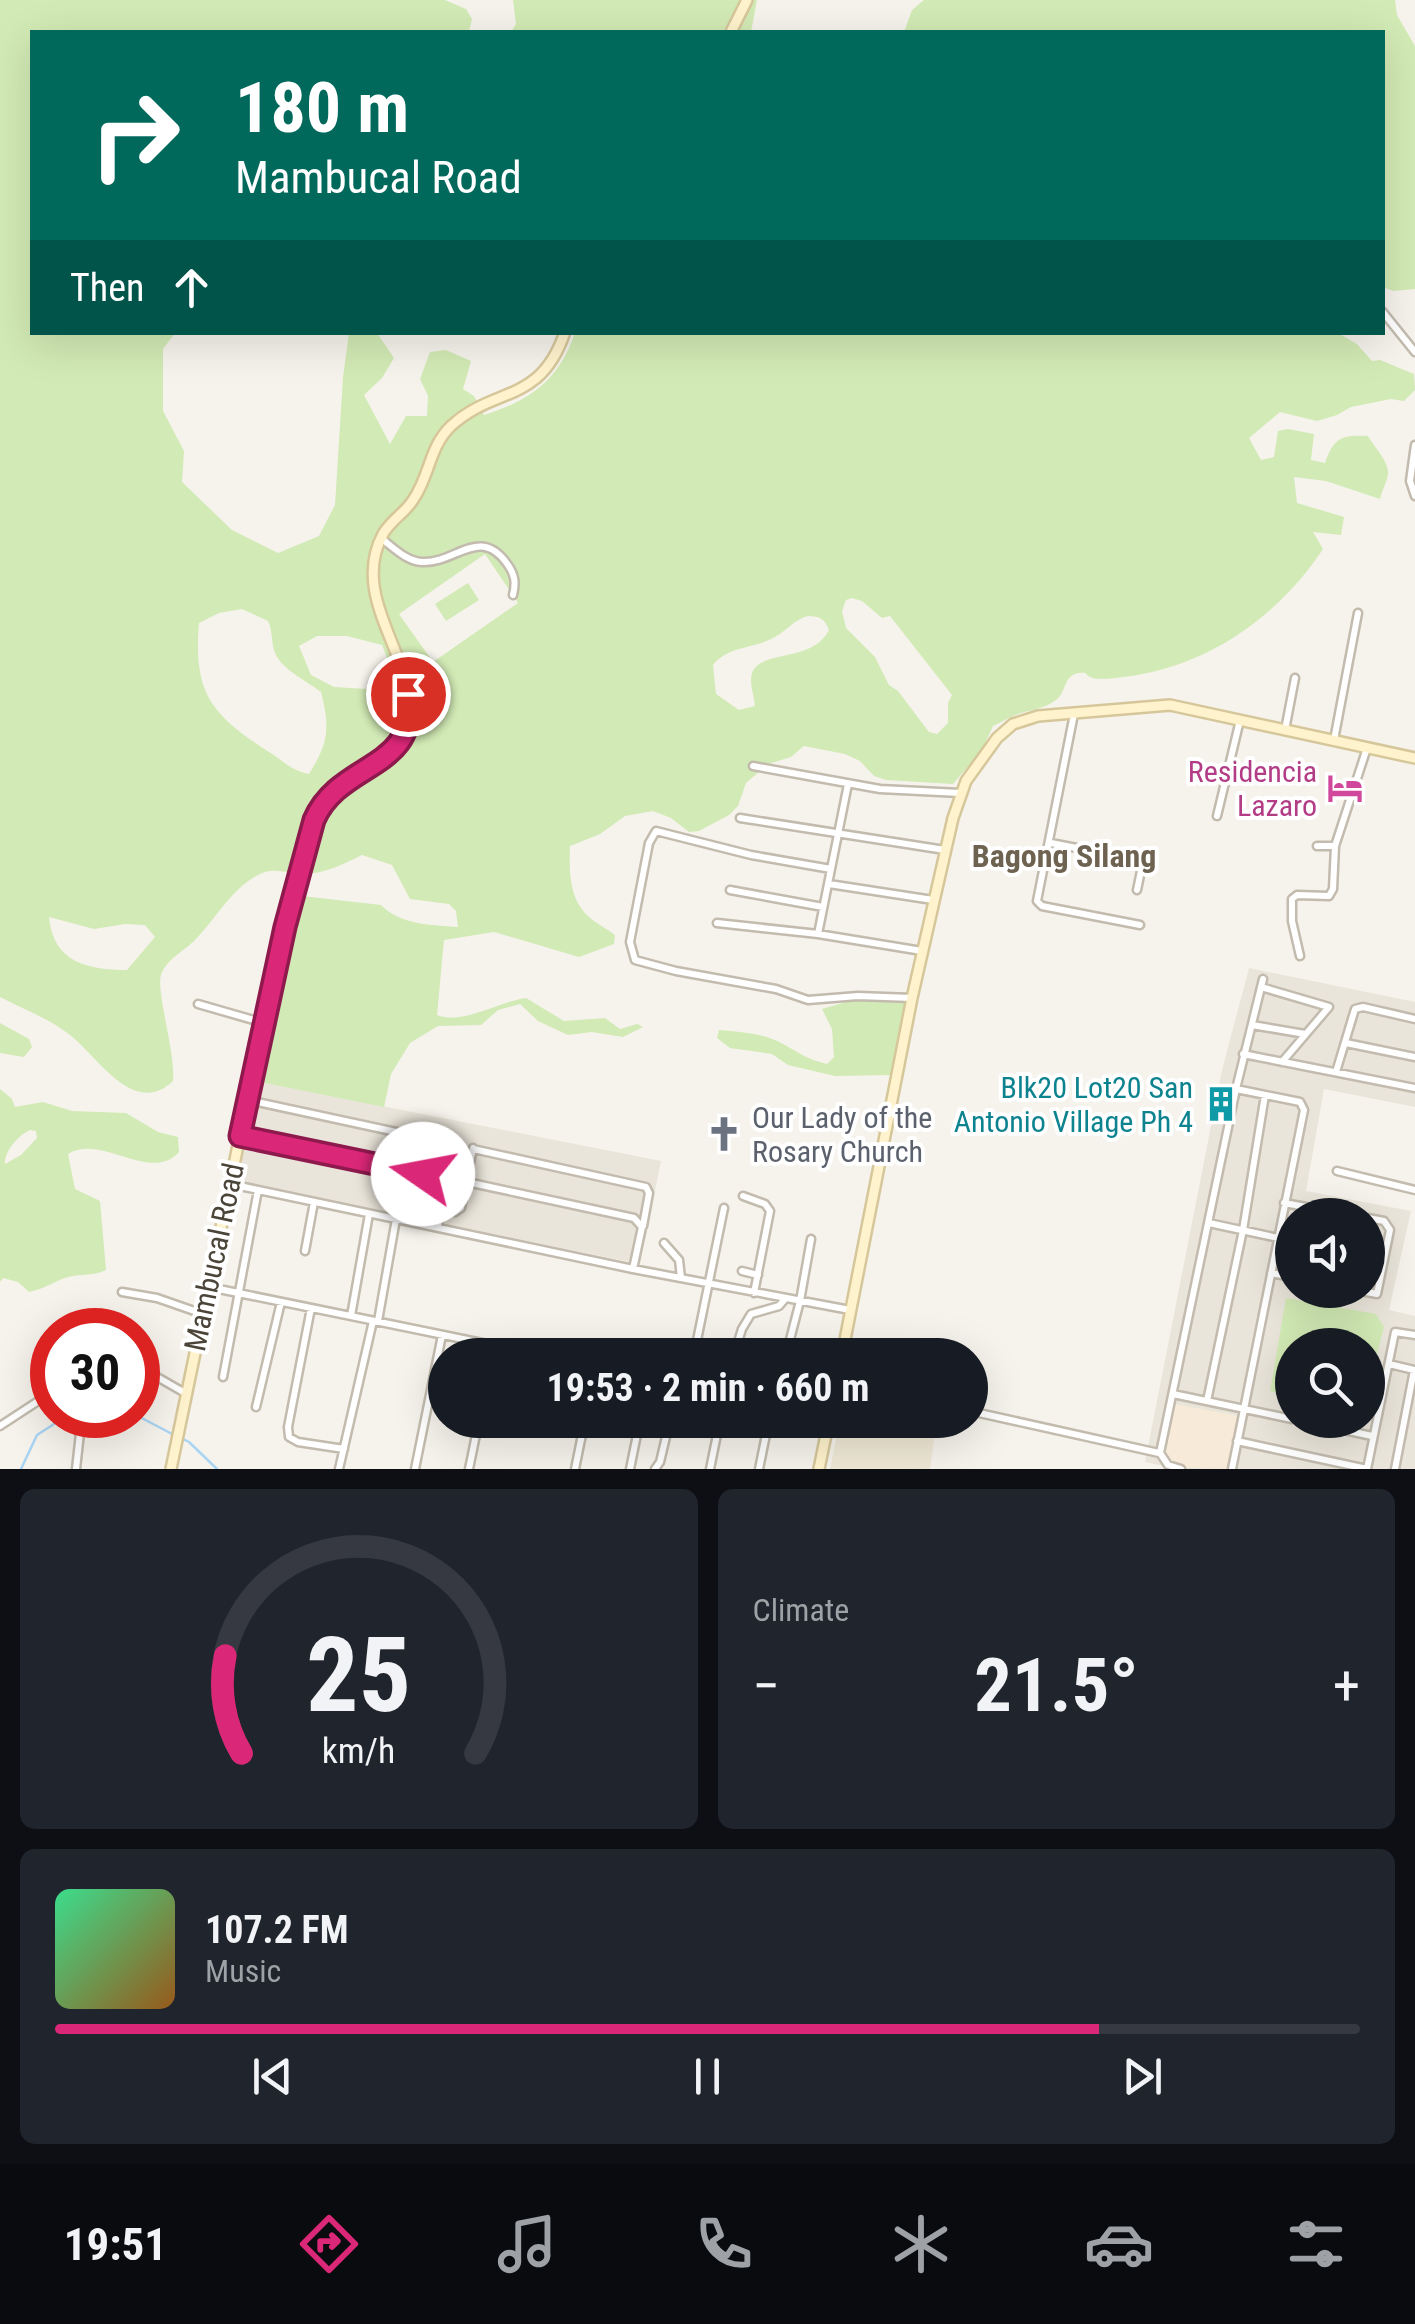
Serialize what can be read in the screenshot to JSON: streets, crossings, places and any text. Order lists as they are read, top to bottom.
{
  "streets": {
    "main road": ["Mambucal Road"]
  },
  "districts": ["Bagong Silang"],
  "places": {
    "hotel": ["Residencia Lazaro"],
    "building": ["Blk20 Lot20 San Antonio Village Ph 4"],
    "church": ["Our Lady of the Rosary Church"]
  },
  "page": {
    "turn": ["180 m", "Mambucal Road"],
    "then": "Then",
    "limit": "30",
    "trip": "19:53 · 2 min · 660 m",
    "tile": "Climate",
    "heat": ["−", "21.5°", "+"],
    "song": ["107.2 FM", "Music"],
    "tabs": "19:51",
    "gauge": ["25", "km/h"]
  }
}
